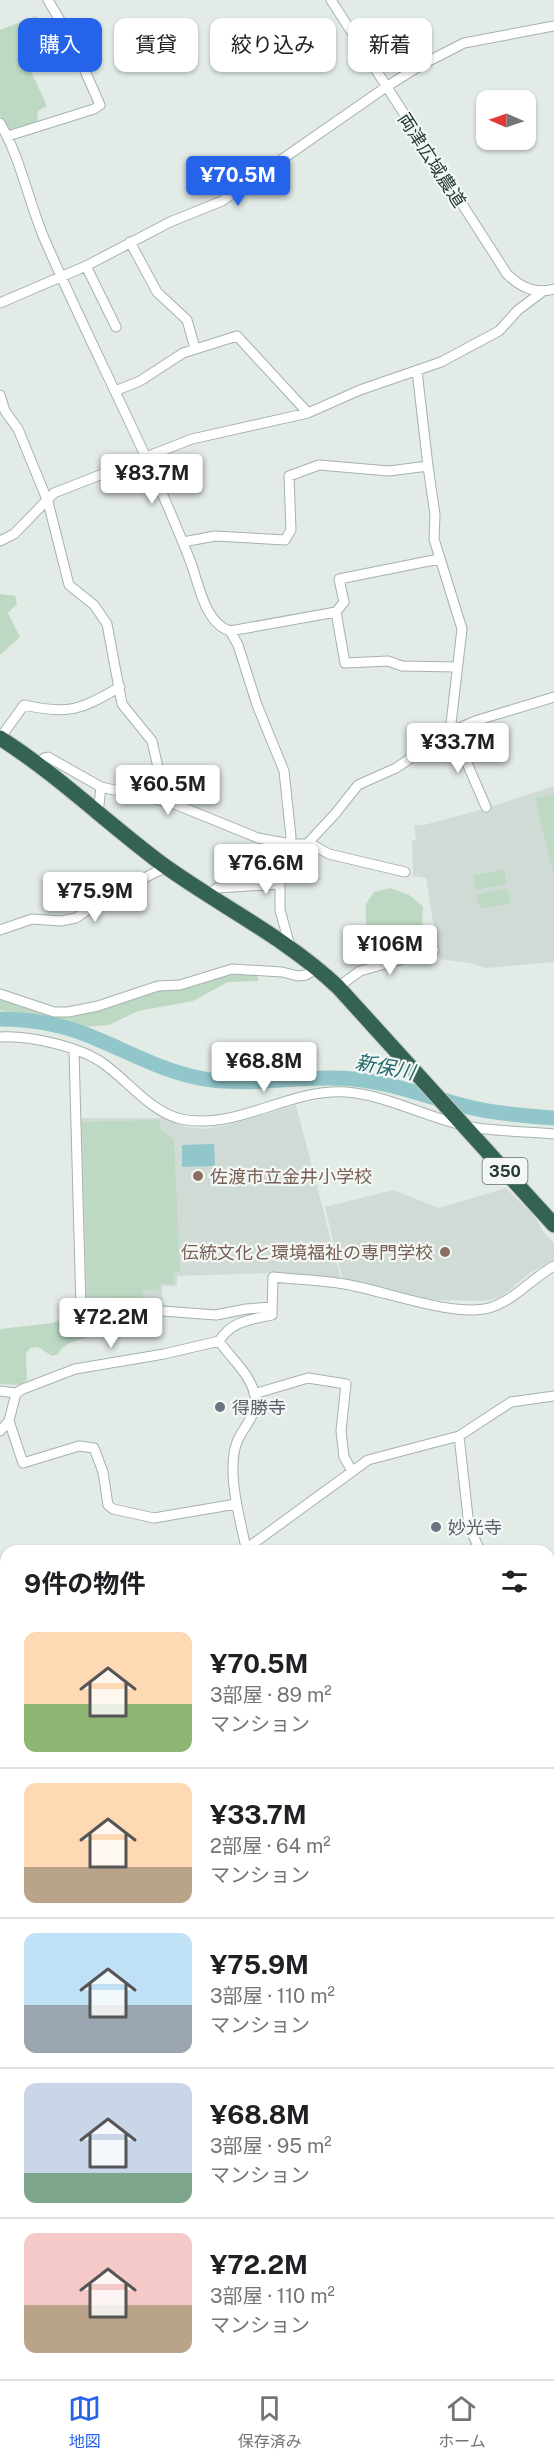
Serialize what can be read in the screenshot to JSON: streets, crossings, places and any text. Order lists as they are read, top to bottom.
{
  "streets": {
    "highway": ["350"],
    "street": ["両津広域農道"]
  },
  "water": ["新保川"],
  "places": [
    "佐渡市立金井小学校",
    "伝統文化と環境福祉の専門学校",
    "得勝寺",
    "妙光寺"
  ],
  "north": "left",
  "page": {
    "chip": [
      "購入",
      "賃貸",
      "絞り込み",
      "新着"
    ],
    "price": [
      "¥70.5M",
      "¥83.7M",
      "¥33.7M",
      "¥60.5M",
      "¥76.6M",
      "¥75.9M",
      "¥106M",
      "¥68.8M",
      "¥72.2M"
    ],
    "heading": "9件の物件",
    "list": [
      {
        "name": "¥70.5M",
        "note": "3部屋 · 89 m² · マンション"
      },
      {
        "name": "¥33.7M",
        "note": "2部屋 · 64 m² · マンション"
      },
      {
        "name": "¥75.9M",
        "note": "3部屋 · 110 m² · マンション"
      },
      {
        "name": "¥68.8M",
        "note": "3部屋 · 95 m² · マンション"
      },
      {
        "name": "¥72.2M",
        "note": "3部屋 · 110 m² · マンション"
      }
    ],
    "tabs": ["地図", "保存済み", "ホーム"]
  }
}
